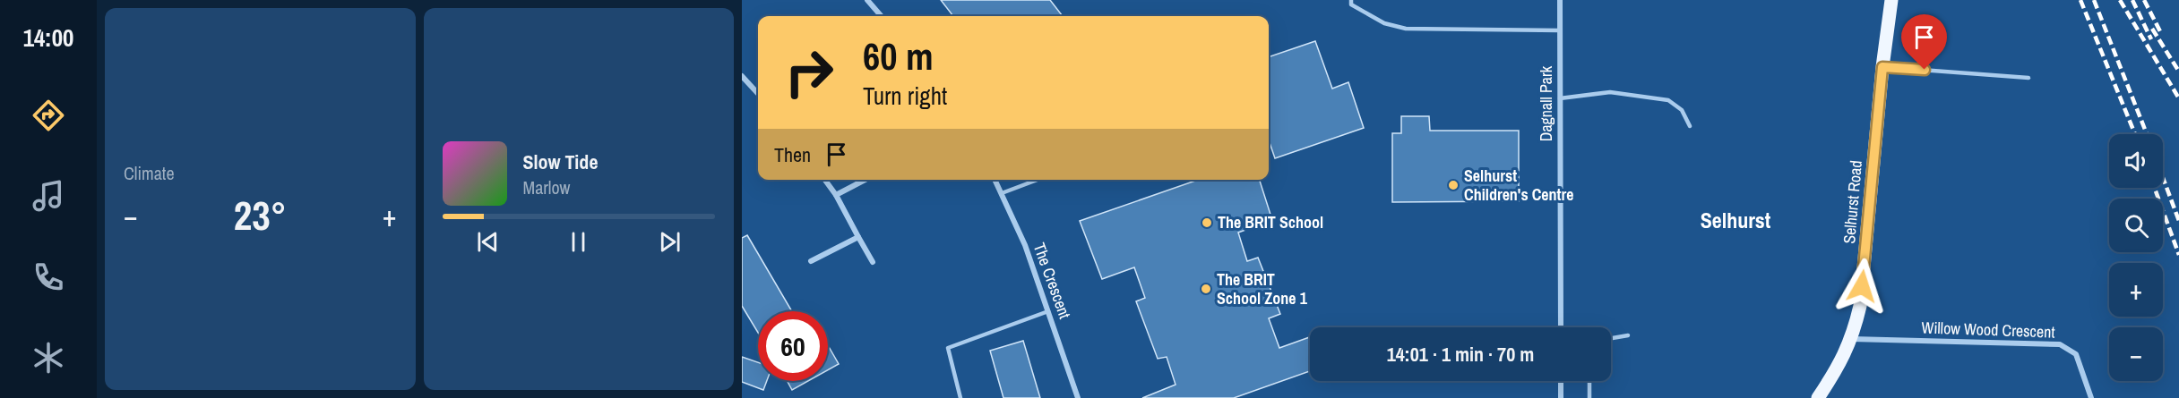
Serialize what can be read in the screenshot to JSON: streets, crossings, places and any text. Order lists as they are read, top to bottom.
{
  "streets": {
    "main road": ["Selhurst Road"],
    "street": ["Dagnall Park", "The Crescent", "Willow Wood Crescent"]
  },
  "crossings": [
    ["Selhurst Road", "Willow Wood Crescent"]
  ],
  "districts": ["Selhurst"],
  "places": ["Selhurst Children's Centre", "The BRIT School", "The BRIT School Zone 1"],
  "page": {
    "tabs": "14:00",
    "tile": "Climate",
    "turn": ["60 m", "Turn right"],
    "then": "Then",
    "map_buttons": ["+", "−"],
    "song": ["Slow Tide", "Marlow"],
    "heat": ["−", "23°", "+"],
    "limit": "60",
    "trip": "14:01 · 1 min · 70 m"
  }
}
